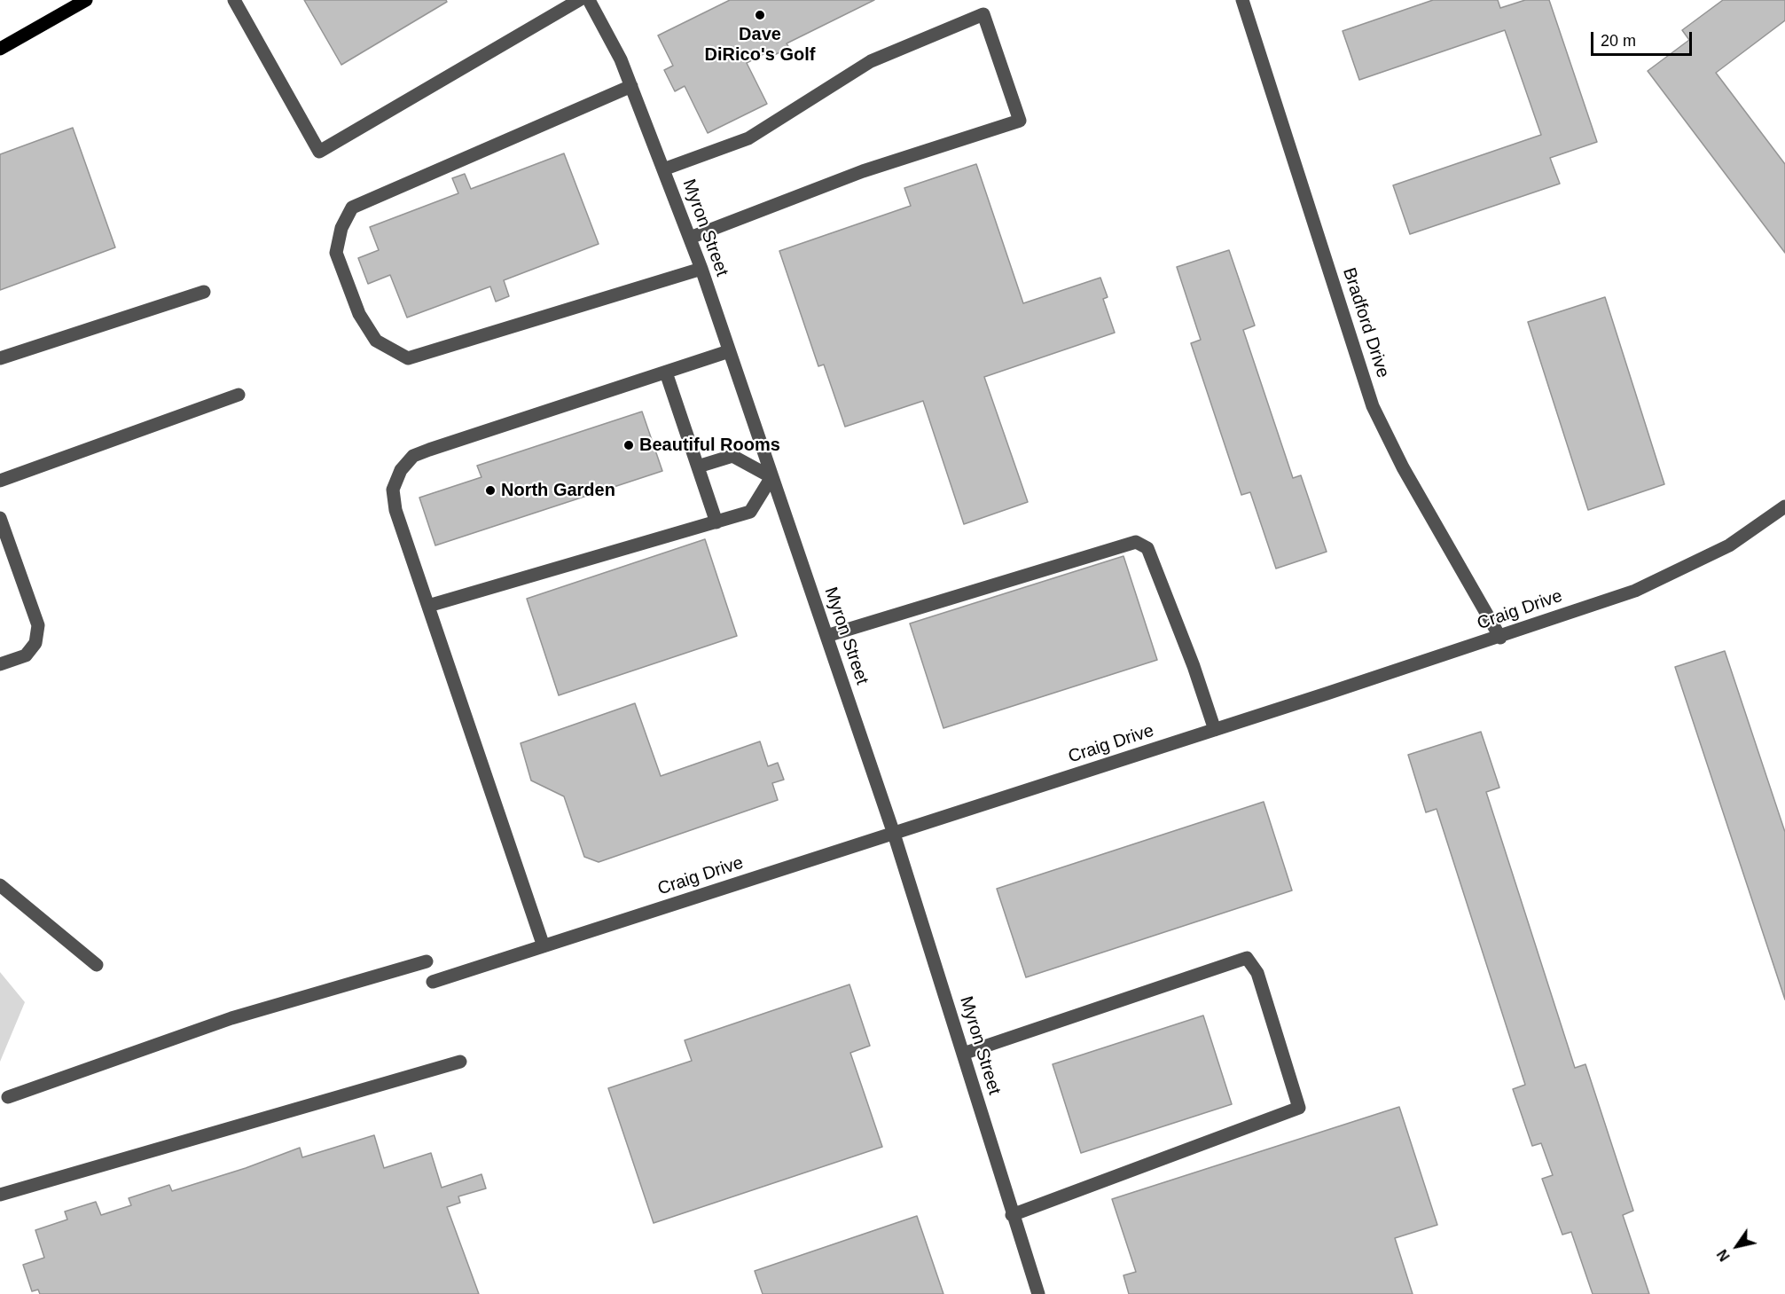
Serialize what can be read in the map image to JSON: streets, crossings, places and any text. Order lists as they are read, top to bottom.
{
  "streets": {
    "street": ["Myron Street", "Bradford Drive", "Craig Drive"]
  },
  "crossings": [
    ["Myron Street", "Craig Drive"],
    ["Bradford Drive", "Craig Drive"]
  ],
  "places": ["Dave DiRico's Golf", "Beautiful Rooms", "North Garden"],
  "scale_bar": "20 m",
  "north": "bottom left"
}
